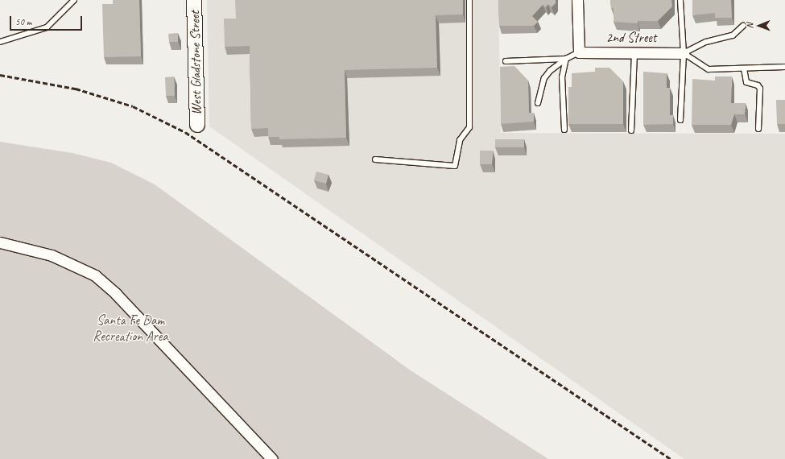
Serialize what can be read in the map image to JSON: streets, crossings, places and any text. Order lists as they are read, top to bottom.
{
  "streets": {
    "street": ["2nd Street", "West Gladstone Street"]
  },
  "parks": ["Santa Fe Dam Recreation Area"],
  "scale_bar": "50 m",
  "north": "left"
}
